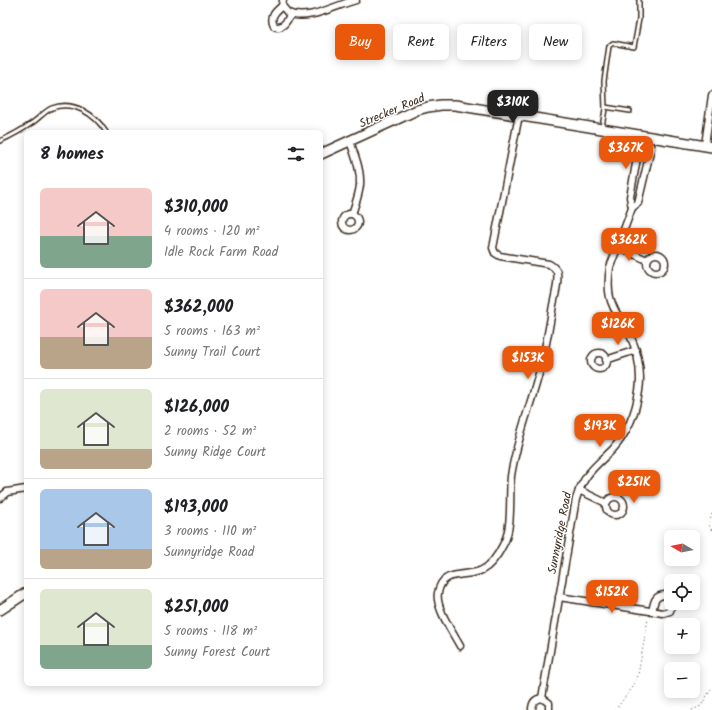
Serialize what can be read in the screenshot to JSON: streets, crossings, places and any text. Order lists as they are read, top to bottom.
{
  "streets": {
    "street": ["Strecker Road", "Sunnyridge Road"]
  },
  "crossings": [
    ["Strecker Road", "Sunnyridge Road"]
  ],
  "north": "left",
  "page": {
    "chip": [
      "Buy",
      "Rent",
      "Filters",
      "New"
    ],
    "price": [
      "$310K",
      "$367K",
      "$362K",
      "$126K",
      "$153K",
      "$193K",
      "$251K",
      "$152K"
    ],
    "heading": "8 homes",
    "list": [
      {
        "name": "$310,000",
        "note": "4 rooms · 120 m² · Idle Rock Farm Road"
      },
      {
        "name": "$362,000",
        "note": "5 rooms · 163 m² · Sunny Trail Court"
      },
      {
        "name": "$126,000",
        "note": "2 rooms · 52 m² · Sunny Ridge Court"
      },
      {
        "name": "$193,000",
        "note": "3 rooms · 110 m² · Sunnyridge Road"
      },
      {
        "name": "$251,000",
        "note": "5 rooms · 118 m² · Sunny Forest Court"
      }
    ],
    "map_buttons": ["+", "−"]
  }
}
